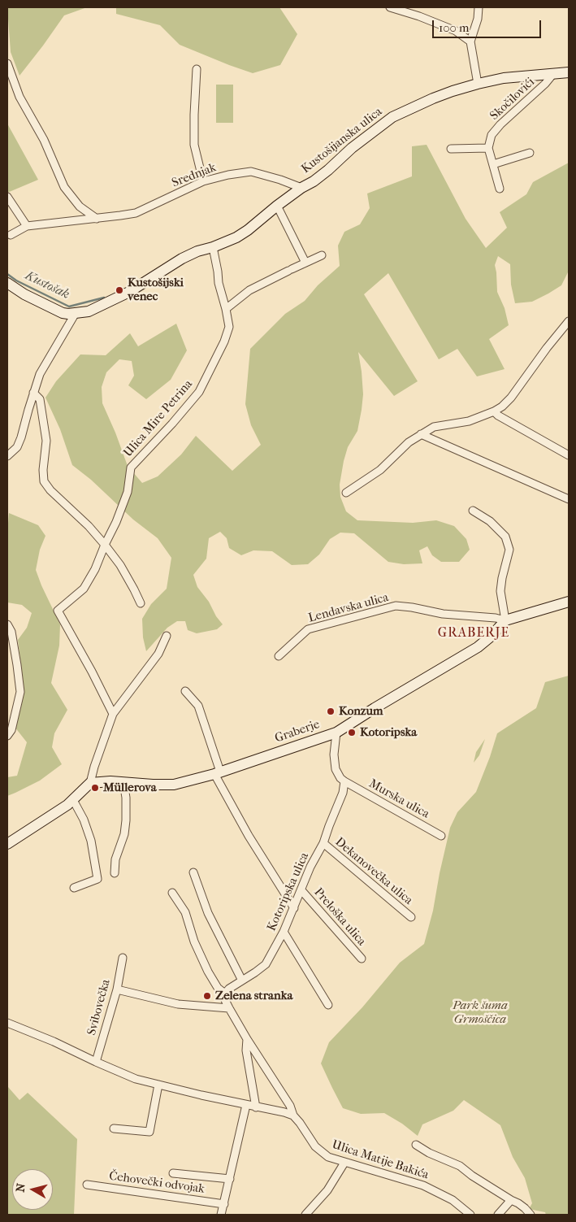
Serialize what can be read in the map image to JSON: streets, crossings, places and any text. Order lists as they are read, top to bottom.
{
  "streets": {
    "street": [
      "Skočilovići",
      "Kustošijanska ulica",
      "Srednjak",
      "Ulica Mire Petrina",
      "Lendavska ulica",
      "Graberje",
      "Murska ulica",
      "Dekanovečka ulica",
      "Kotoripska ulica",
      "Preloška ulica",
      "Svibovečka",
      "Ulica Matije Bakića",
      "Čehovečki odvojak"
    ]
  },
  "crossings": [
    ["Skočilovići", "Kustošijanska ulica"],
    ["Kustošijanska ulica", "Srednjak"],
    ["Kustošijanska ulica", "Ulica Mire Petrina"],
    ["Lendavska ulica", "Graberje"],
    ["Murska ulica", "Kotoripska ulica"],
    ["Dekanovečka ulica", "Kotoripska ulica"],
    ["Kotoripska ulica", "Preloška ulica"]
  ],
  "districts": ["GRABERJE"],
  "water": ["Kustošak"],
  "parks": ["Park šuma Grmoščica"],
  "places": [
    "Kustošijski venec",
    "Konzum",
    "Kotoripska",
    "Müllerova",
    "Zelena stranka"
  ],
  "scale_bar": "100 m",
  "north": "left"
}
